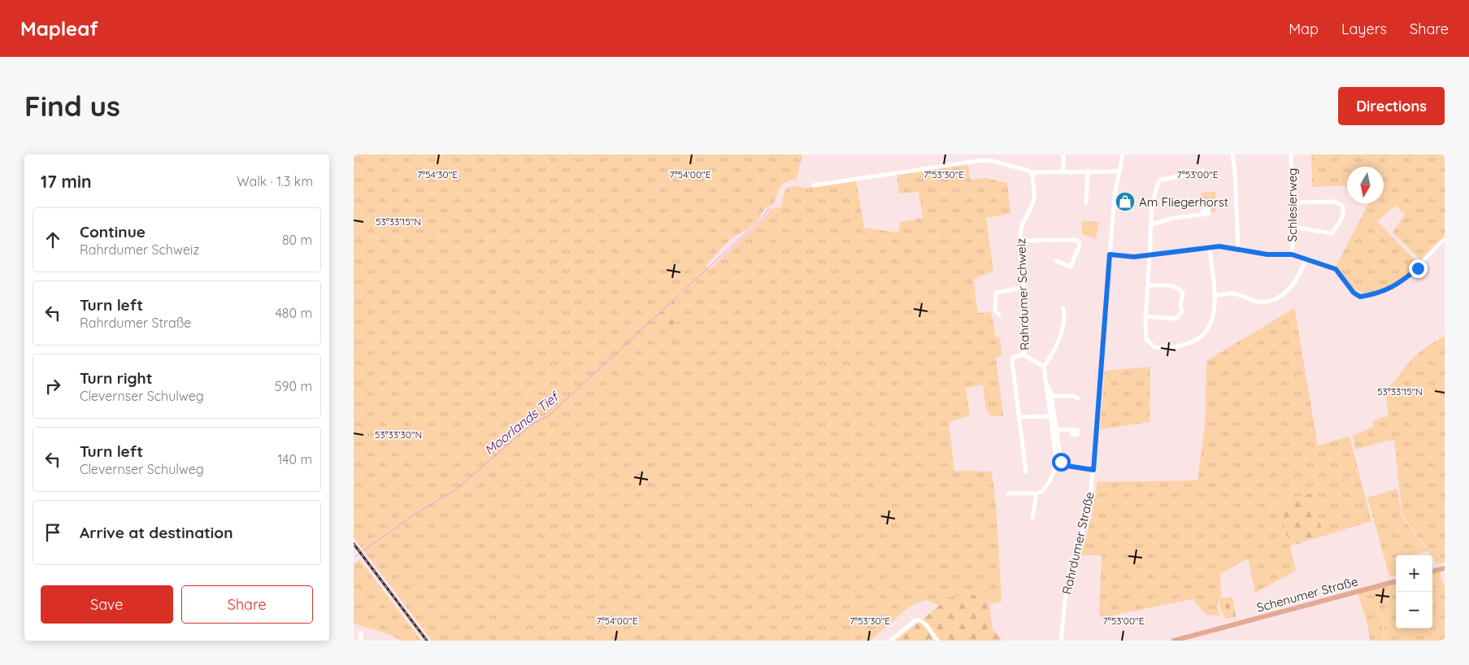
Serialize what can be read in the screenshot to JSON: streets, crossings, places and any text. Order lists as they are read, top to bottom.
{
  "streets": {
    "main road": ["Schenumer Straße"],
    "street": ["Schlesierweg", "Rahrdumer Schweiz", "Rahrdumer Straße"]
  },
  "water": ["Moorlands Tief"],
  "places": {
    "shop": ["Am Fliegerhorst"]
  },
  "north": "bottom",
  "page": {
    "header": "Mapleaf",
    "nav": ["Map", "Layers", "Share"],
    "buttons": [
      "Directions",
      ["Save", "Share"]
    ],
    "title": "Find us",
    "heading": ["17 min", "Walk · 1.3 km"],
    "list": [
      ["Continue", "Rahrdumer Schweiz", "80 m"],
      ["Turn left", "Rahrdumer Straße", "480 m"],
      ["Turn right", "Clevernser Schulweg", "590 m"],
      ["Turn left", "Clevernser Schulweg", "140 m"],
      "Arrive at destination"
    ],
    "map_buttons": ["+", "−"]
  },
  "coordinates": [
    "7°54'30\"E",
    "7°54'00\"E",
    "7°53'30\"E",
    "7°53'00\"E",
    "53°33'15\"N",
    "53°33'30\"N"
  ]
}
